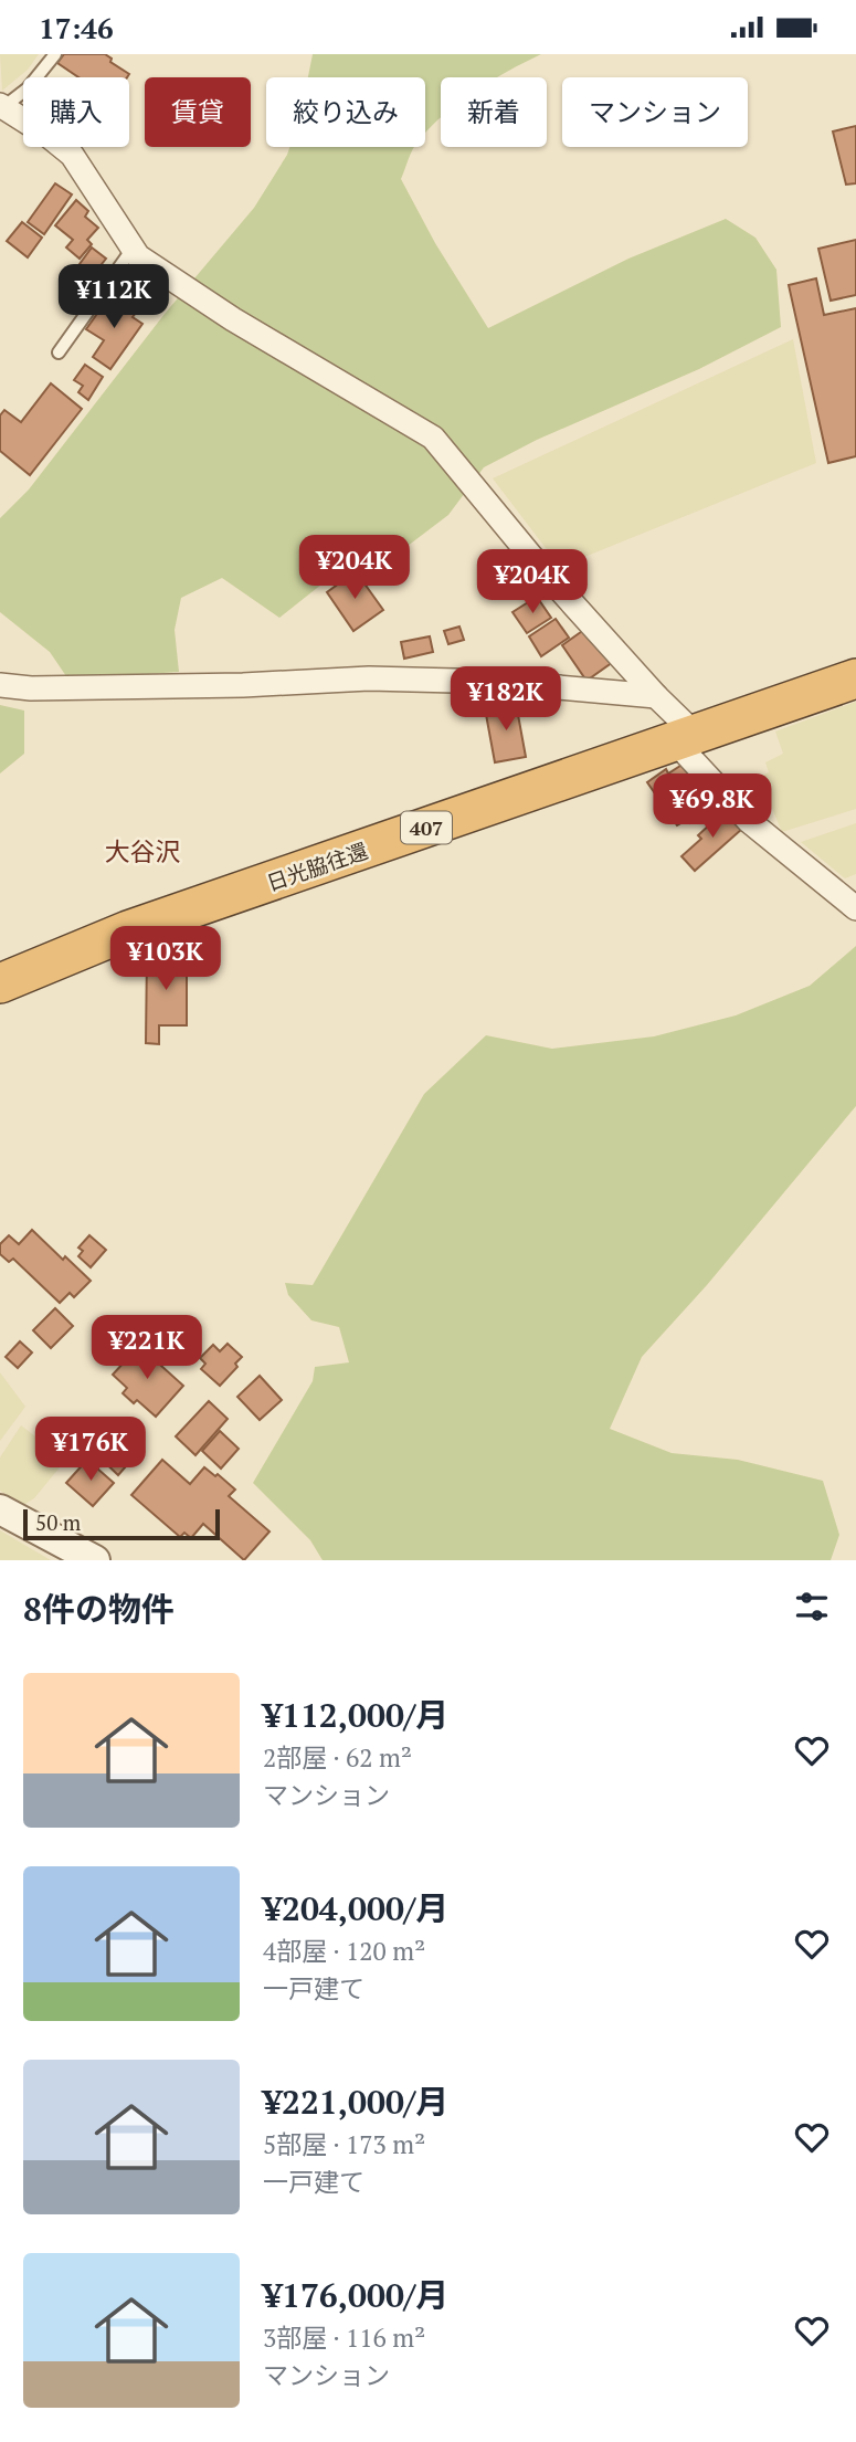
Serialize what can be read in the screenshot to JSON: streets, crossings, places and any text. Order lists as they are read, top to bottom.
{
  "streets": {
    "highway": ["407", "日光脇往還"]
  },
  "districts": ["大谷沢"],
  "scale_bar": "50 m",
  "page": {
    "status": "17:46",
    "chip": [
      "購入",
      "賃貸",
      "絞り込み",
      "新着",
      "マンション"
    ],
    "price": [
      "¥112K",
      "¥204K",
      "¥204K",
      "¥182K",
      "¥69.8K",
      "¥103K",
      "¥221K",
      "¥176K"
    ],
    "scale": "50 m",
    "heading": "8件の物件",
    "list": [
      {
        "name": "¥112,000/月",
        "note": "2部屋 · 62 m² · マンション"
      },
      {
        "name": "¥204,000/月",
        "note": "4部屋 · 120 m² · 一戸建て"
      },
      {
        "name": "¥221,000/月",
        "note": "5部屋 · 173 m² · 一戸建て"
      },
      {
        "name": "¥176,000/月",
        "note": "3部屋 · 116 m² · マンション"
      }
    ]
  }
}
